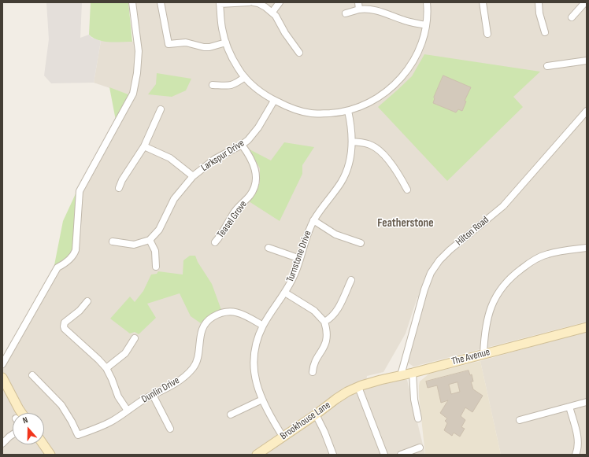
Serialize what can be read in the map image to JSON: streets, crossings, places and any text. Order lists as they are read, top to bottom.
{
  "streets": {
    "street": [
      "Larkspur Drive",
      "Teasel Grove",
      "Hilton Road",
      "Turnstone Drive",
      "The Avenue",
      "Dunlin Drive",
      "Brookhouse Lane"
    ]
  },
  "crossings": [
    ["Larkspur Drive", "Teasel Grove"],
    ["Hilton Road", "The Avenue"],
    ["Turnstone Drive", "Dunlin Drive"],
    ["Turnstone Drive", "Brookhouse Lane"],
    ["The Avenue", "Brookhouse Lane"]
  ],
  "districts": ["Featherstone"],
  "north": "top"
}
